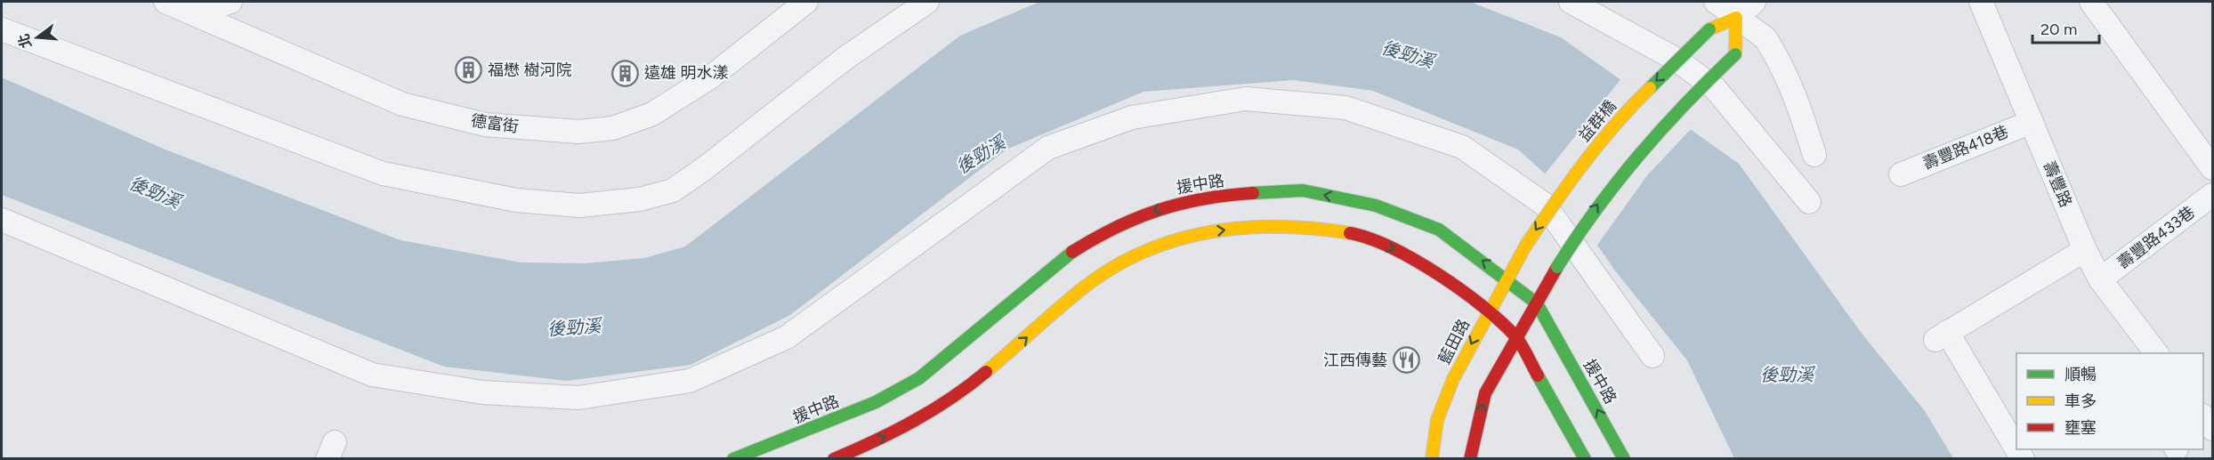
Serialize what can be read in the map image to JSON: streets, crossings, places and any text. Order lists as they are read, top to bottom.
{
  "streets": {
    "street": [
      "益群橋",
      "德富街",
      "壽豐路418巷",
      "援中路",
      "壽豐路",
      "壽豐路433巷",
      "藍田路"
    ]
  },
  "crossings": [
    ["益群橋", "藍田路"],
    ["壽豐路418巷", "壽豐路"],
    ["援中路", "藍田路"],
    ["壽豐路", "壽豐路433巷"]
  ],
  "one_way": ["援中路"],
  "water": ["後勁溪"],
  "places": {
    "building": ["福懋 樹河院", "遠雄 明水漾"],
    "restaurant": ["江西傳藝"]
  },
  "legend": ["順暢", "車多", "壅塞"],
  "scale_bar": "20 m",
  "north": "left"
}
